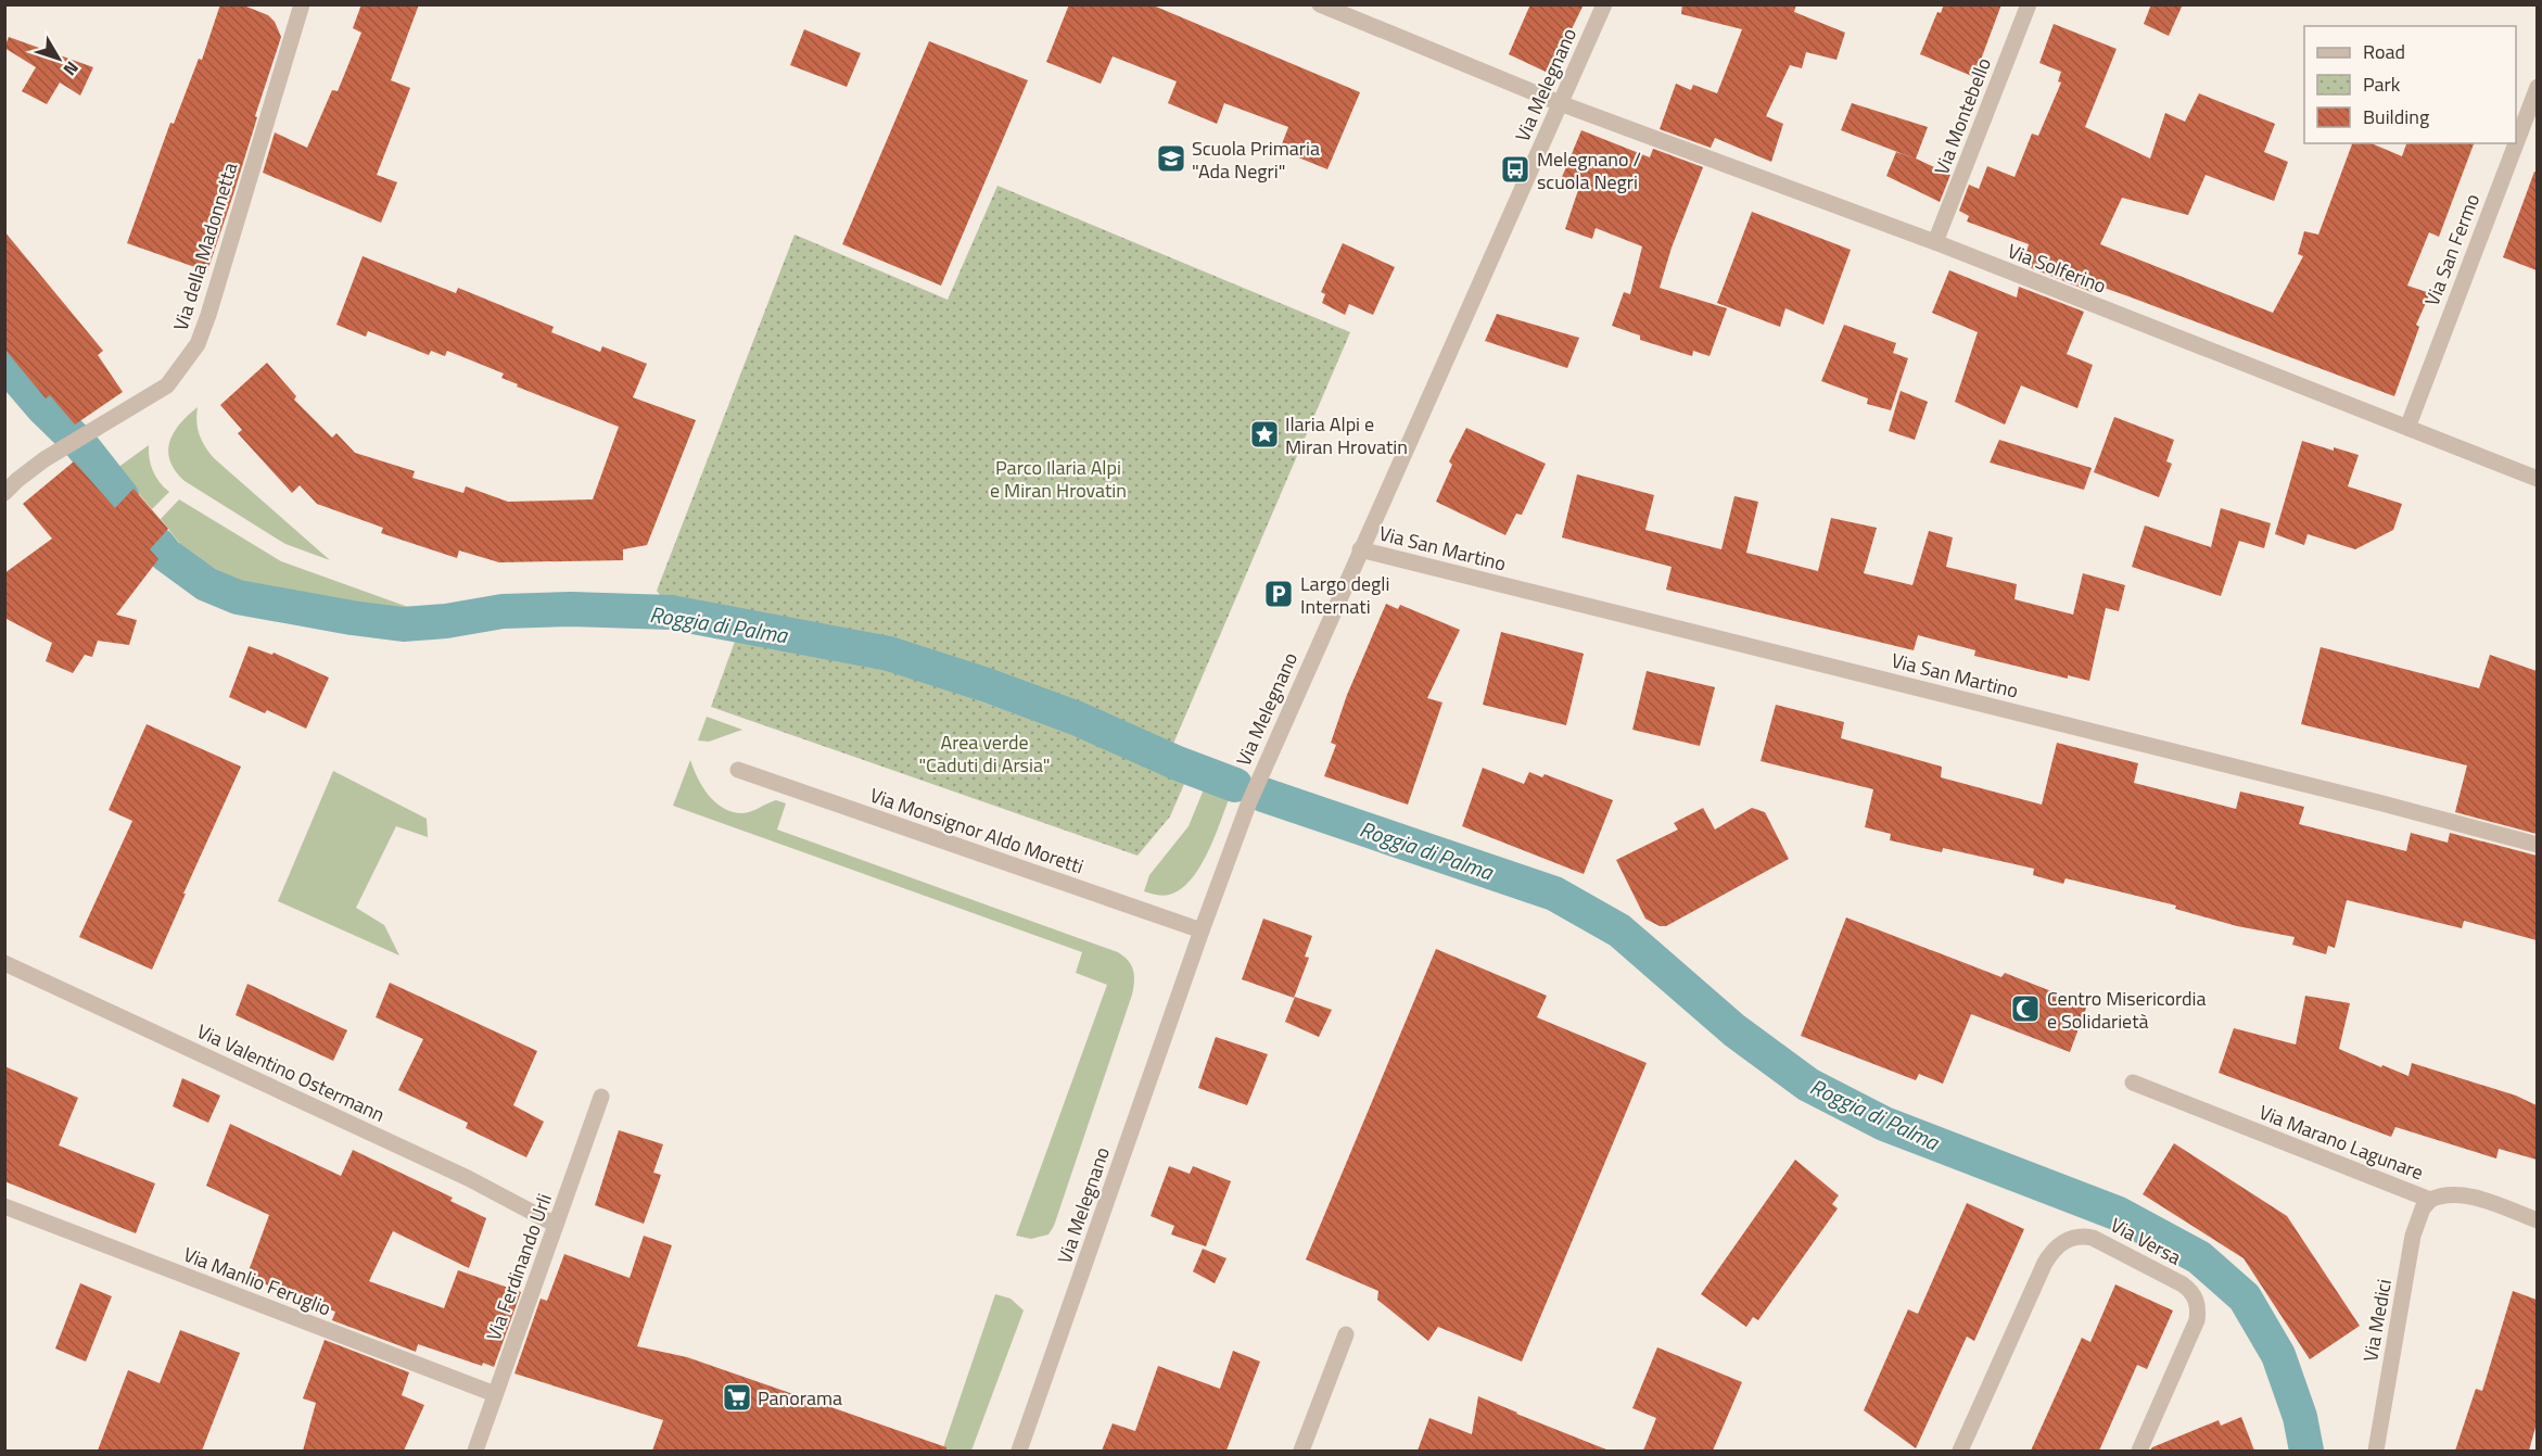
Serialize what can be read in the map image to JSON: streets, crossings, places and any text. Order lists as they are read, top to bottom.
{
  "streets": {
    "street": [
      "Via Melegnano",
      "Via Montebello",
      "Via della Madonnetta",
      "Via San Fermo",
      "Via Solferino",
      "Via San Martino",
      "Via Monsignor Aldo Moretti",
      "Via Valentino Ostermann",
      "Via Marano Lagunare",
      "Via Versa",
      "Via Ferdinando Urli",
      "Via Manlio Feruglio",
      "Via Medici"
    ]
  },
  "crossings": [
    ["Via Melegnano", "Via Solferino"],
    ["Via Melegnano", "Via San Martino"],
    ["Via Melegnano", "Via Monsignor Aldo Moretti"],
    ["Via Montebello", "Via Solferino"],
    ["Via San Fermo", "Via Solferino"],
    ["Via Valentino Ostermann", "Via Ferdinando Urli"],
    ["Via Marano Lagunare", "Via Medici"],
    ["Via Ferdinando Urli", "Via Manlio Feruglio"]
  ],
  "water": ["Roggia di Palma"],
  "parks": ["Parco Ilaria Alpi e Miran Hrovatin", "Area verde \"Caduti di Arsia\""],
  "places": {
    "school or university": ["Scuola Primaria \"Ada Negri\""],
    "bus stop": ["Melegnano / scuola Negri"],
    "place": ["Ilaria Alpi e Miran Hrovatin"],
    "parking": ["Largo degli Internati"],
    "mosque": ["Centro Misericordia e Solidarietà"],
    "supermarket": ["Panorama"]
  },
  "legend": ["Road", "Park", "Building"],
  "north": "bottom right"
}
